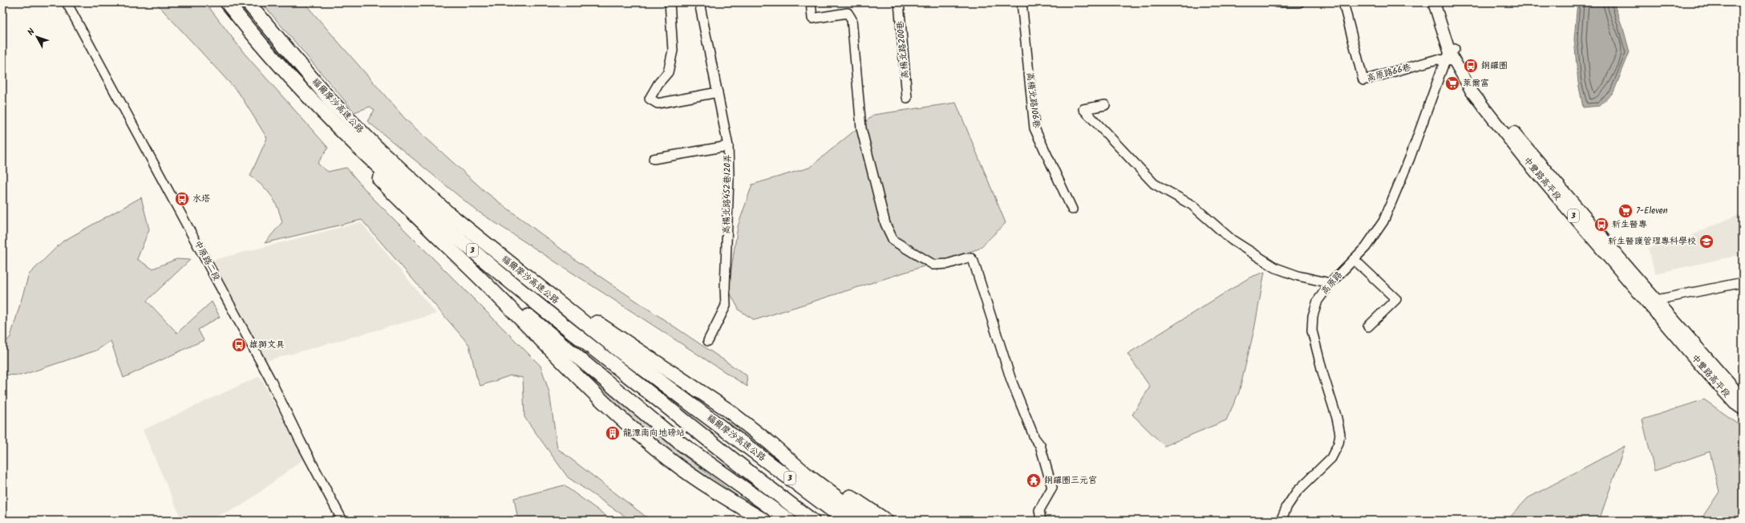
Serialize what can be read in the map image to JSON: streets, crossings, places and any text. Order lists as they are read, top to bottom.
{
  "streets": {
    "highway": ["福爾摩沙高速公路", "3"],
    "main road": ["中豐路高平段"],
    "street": [
      "高楊北路200巷",
      "高原路66巷",
      "高楊北路106巷",
      "高楊北路452巷120弄",
      "中原路二段",
      "高原路"
    ]
  },
  "crossings": [
    ["高原路66巷", "中豐路高平段"],
    ["高原路66巷", "高原路"],
    ["中豐路高平段", "高原路"]
  ],
  "places": {
    "bus stop": [
      "銅鑼圈",
      "水塔",
      "新生醫專",
      "雄獅文具"
    ],
    "supermarket": ["萊爾富", "7-Eleven"],
    "school or university": ["新生醫護管理專科學校"],
    "building": ["龍潭南向地磅站"],
    "temple": ["銅鑼圈三元宮"]
  },
  "north": "top left"
}
